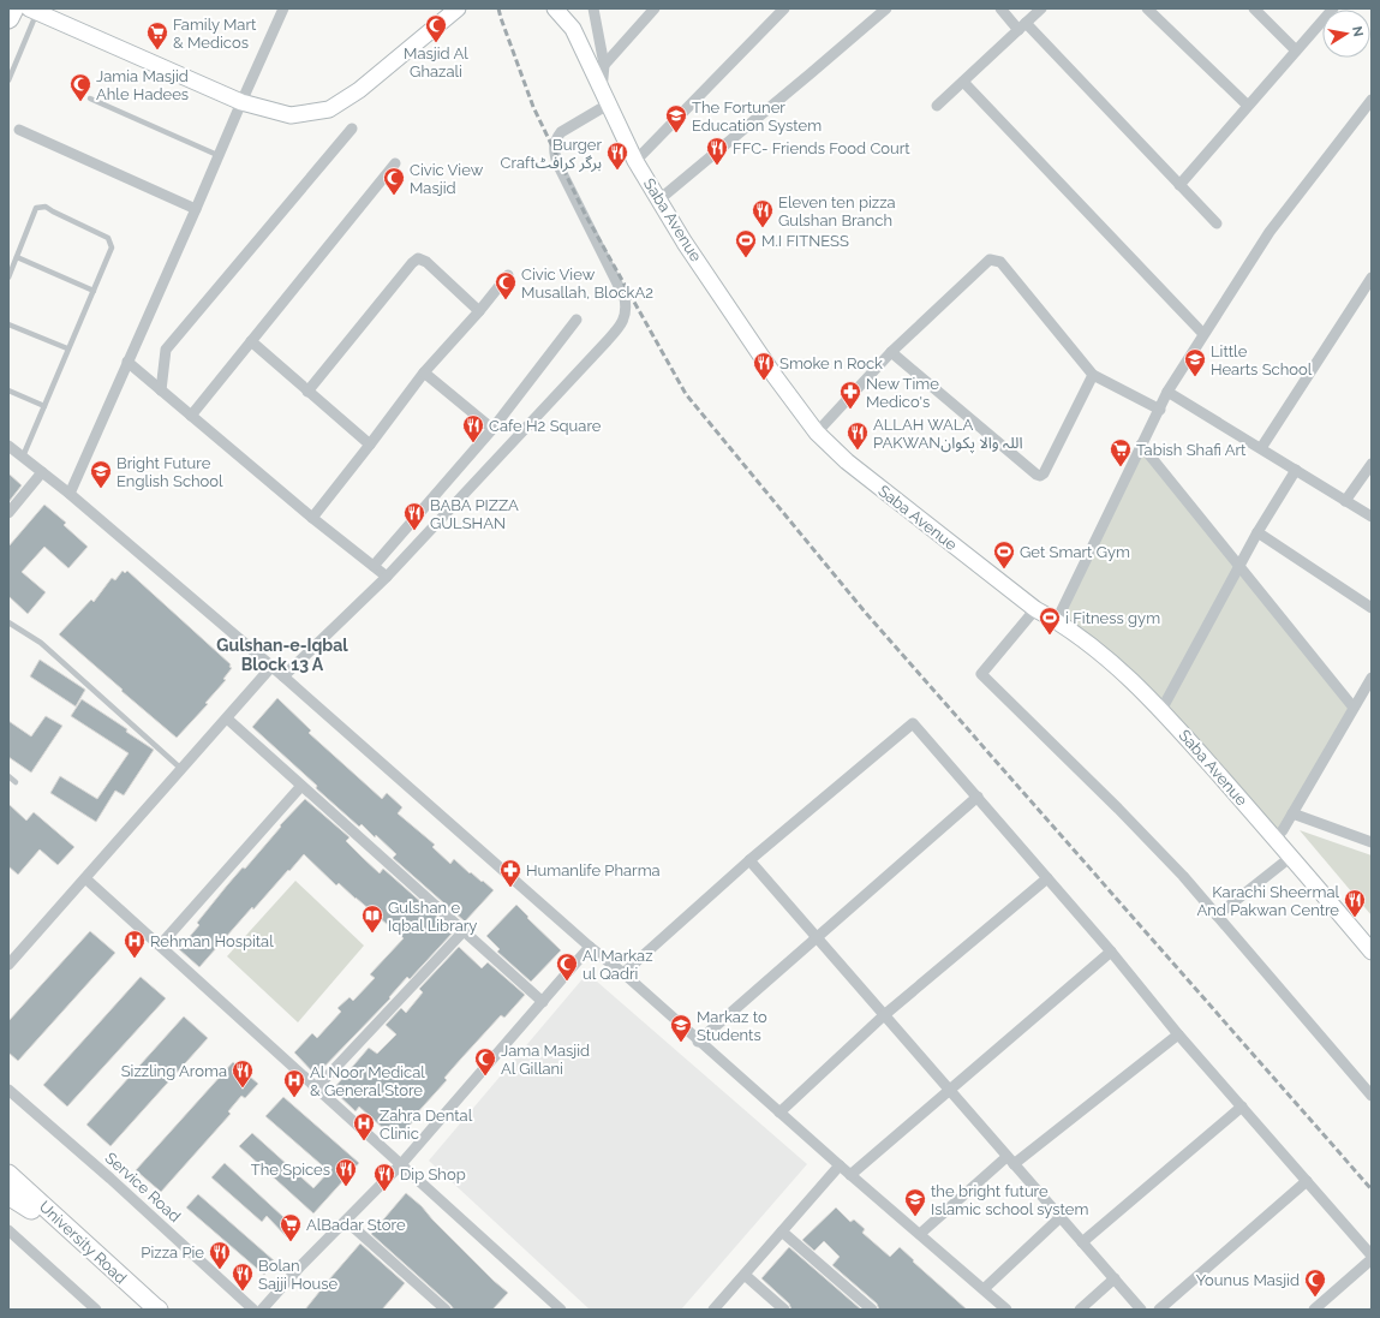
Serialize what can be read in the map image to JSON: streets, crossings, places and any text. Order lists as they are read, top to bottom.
{
  "streets": {
    "main road": ["Saba Avenue", "University Road"],
    "street": ["Service Road"]
  },
  "districts": ["Gulshan-e-Iqbal Block 13 A"],
  "places": {
    "mosque": [
      "Masjid Al Ghazali",
      "Jamia Masjid Ahle Hadees",
      "Civic View Masjid",
      "Civic View Musallah, BlockA2",
      "Al Markaz ul Qadri",
      "Jama Masjid Al Gillani",
      "Younus Masjid"
    ],
    "supermarket": ["Family Mart & Medicos", "Tabish Shafi Art", "AlBadar Store"],
    "school or university": [
      "The Fortuner Education System",
      "Little Hearts School",
      "Bright Future English School",
      "Markaz to Students",
      "the bright future Islamic school system"
    ],
    "restaurant": [
      "FFC- Friends Food Court",
      "Burger Craftبرگر کرافٹ",
      "Eleven ten pizza Gulshan Branch",
      "Smoke n Rock",
      "Cafe H2 Square",
      "ALLAH WALA PAKWANاللہ والا پکوان",
      "BABA PIZZA GULSHAN",
      "Karachi Sheermal And Pakwan Centre",
      "Sizzling Aroma",
      "The Spices",
      "Dip Shop",
      "Pizza Pie",
      "Bolan Sajji House"
    ],
    "sports": ["M.I FITNESS", "Get Smart Gym", "i Fitness gym"],
    "pharmacy": ["New Time Medico's", "Humanlife Pharma"],
    "library": ["Gulshan e Iqbal Library"],
    "hospital": ["Rehman Hospital", "Al Noor Medical & General Store", "Zahra Dental Clinic"]
  },
  "north": "right"
}
